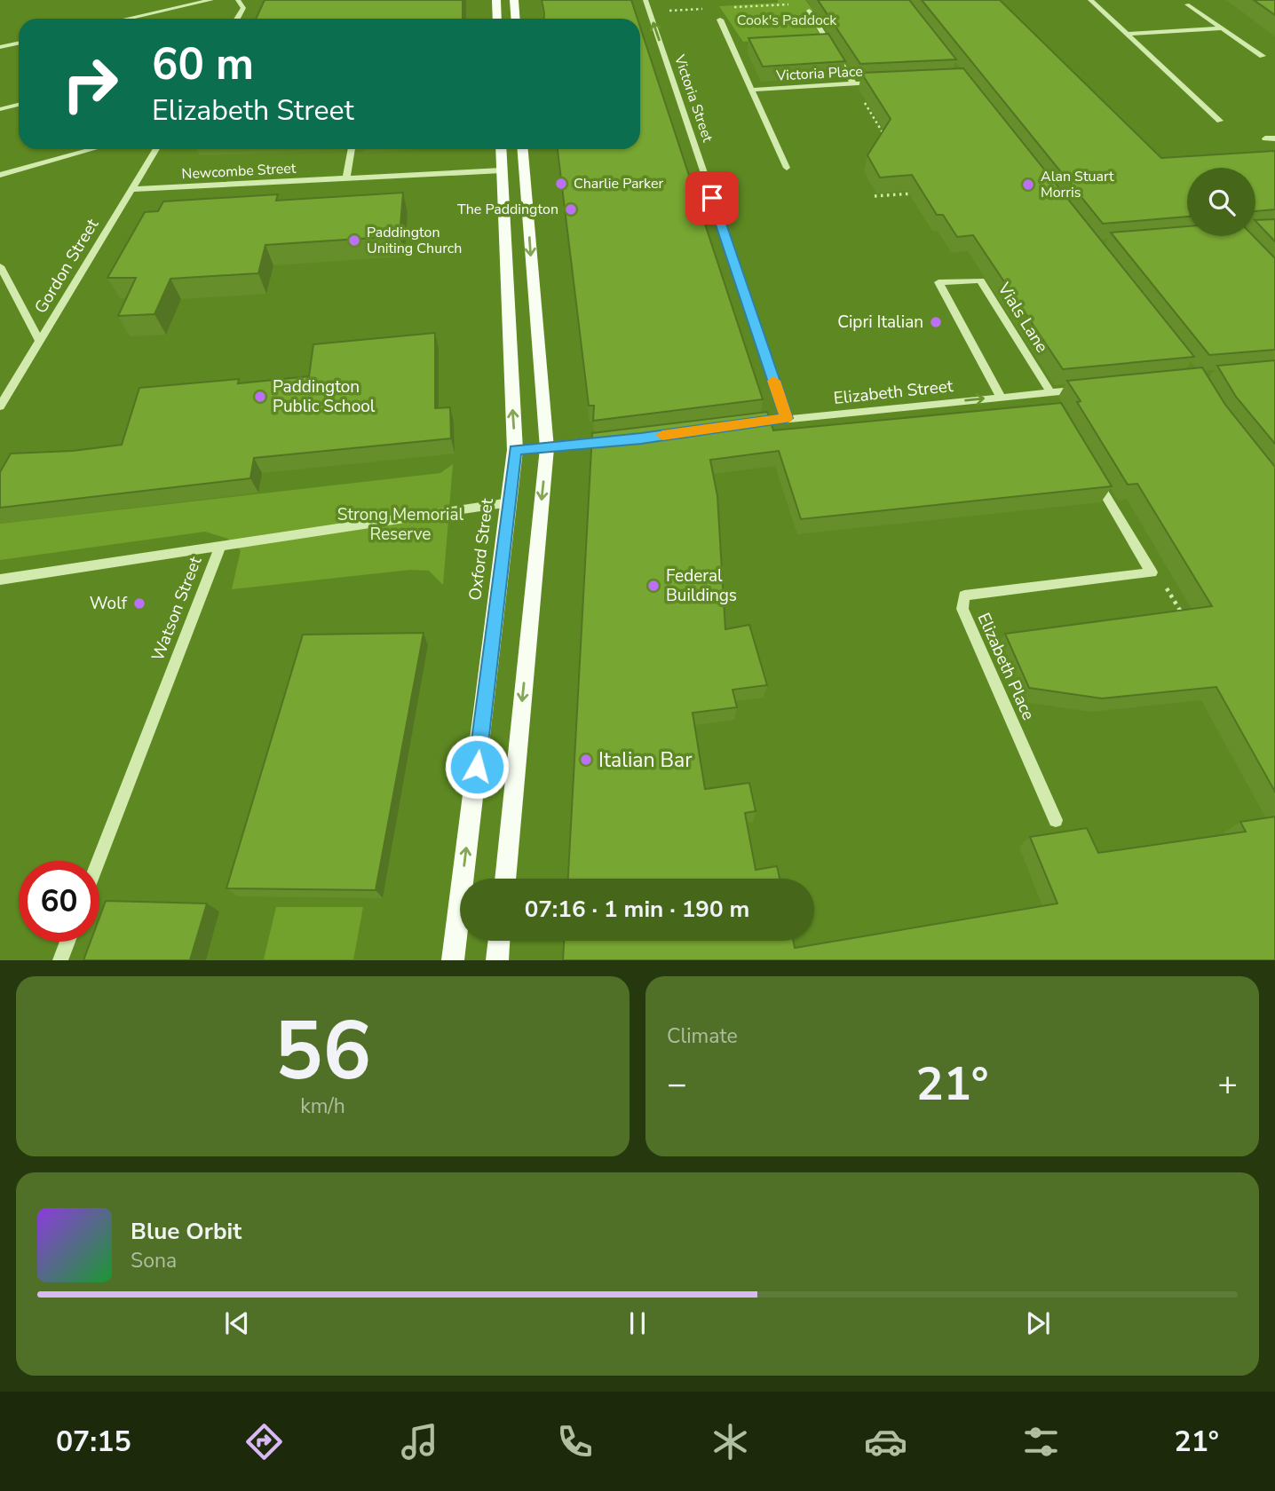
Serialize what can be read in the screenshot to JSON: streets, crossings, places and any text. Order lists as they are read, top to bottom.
{
  "streets": {
    "main road": ["Oxford Street"],
    "street": [
      "Victoria Place",
      "Victoria Street",
      "Newcombe Street",
      "Gordon Street",
      "Vials Lane",
      "Elizabeth Street",
      "Watson Street",
      "Elizabeth Place"
    ]
  },
  "crossings": [
    ["Victoria Street", "Elizabeth Street"],
    ["Newcombe Street", "Gordon Street"],
    ["Newcombe Street", "Oxford Street"],
    ["Vials Lane", "Elizabeth Street"]
  ],
  "one_way": ["Victoria Street", "Elizabeth Street"],
  "parks": ["Cook's Paddock", "Strong Memorial Reserve"],
  "places": [
    "Charlie Parker",
    "Alan Stuart Morris",
    "The Paddington",
    "Paddington Uniting Church",
    "Cipri Italian",
    "Paddington Public School",
    "Federal Buildings",
    "Wolf",
    "Italian Bar"
  ],
  "page": {
    "turn": ["60 m", "Elizabeth Street"],
    "limit": "60",
    "trip": "07:16 · 1 min · 190 m",
    "tile": [
      ["56", "km/h"],
      "Climate"
    ],
    "heat": ["−", "21°", "+"],
    "song": ["Blue Orbit", "Sona"],
    "tabs": ["07:15", "21°"]
  }
}
